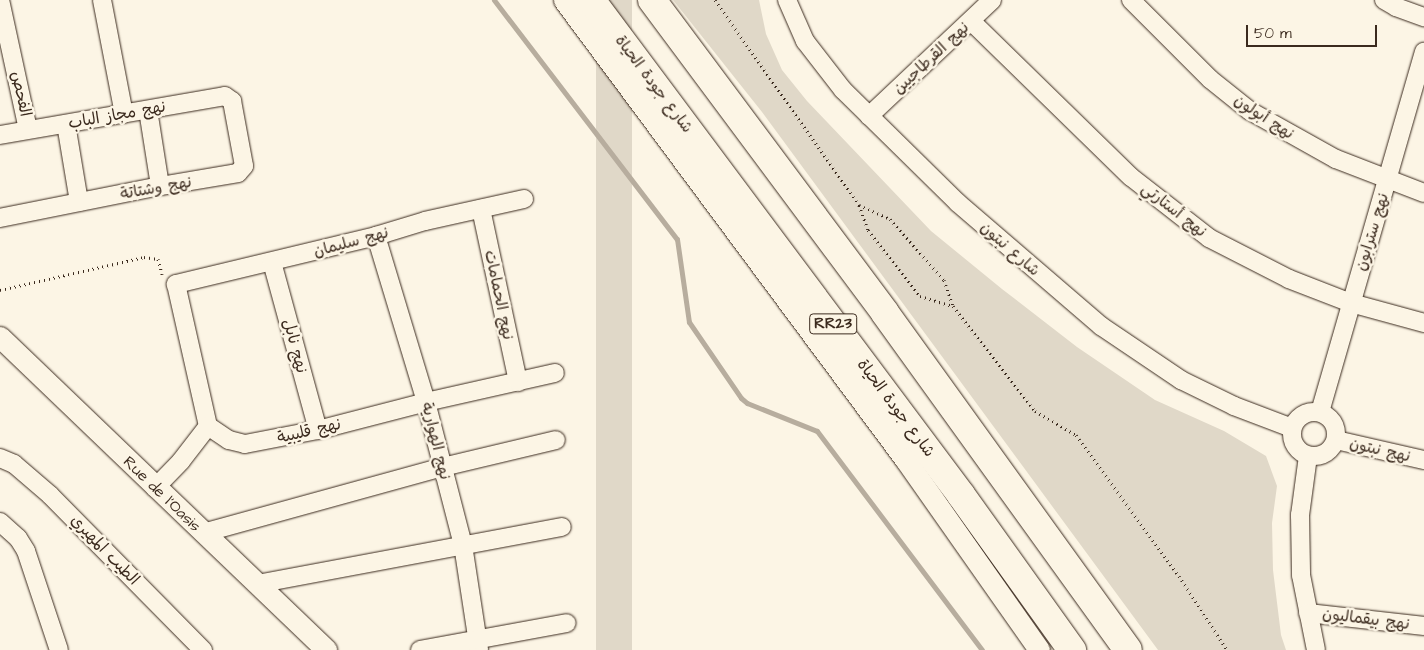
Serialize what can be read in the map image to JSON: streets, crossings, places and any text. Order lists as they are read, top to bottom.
{
  "streets": {
    "highway": ["شارع جودة الحياة", "RR23"],
    "street": [
      "نهج القرطاجيين",
      "الفحص",
      "نهج مجاز الباب",
      "نهج أبولون",
      "نهج وشتاتة",
      "نهج أستارتي",
      "نهج سترابون",
      "نهج سليمان",
      "شارع نبتون",
      "نهج الحمامات",
      "نهج نابل",
      "نهج قليبية",
      "نهج الهوارية",
      "نهج نبتون",
      "Rue de l'Oasis",
      "الطيب المهيري",
      "نهج بيقماليون"
    ]
  },
  "crossings": [
    ["نهج القرطاجيين", "نهج أستارتي"],
    ["نهج القرطاجيين", "شارع نبتون"],
    ["الفحص", "نهج مجاز الباب"],
    ["نهج مجاز الباب", "نهج وشتاتة"],
    ["نهج أبولون", "نهج سترابون"],
    ["نهج أستارتي", "نهج سترابون"],
    ["نهج سترابون", "شارع نبتون"],
    ["نهج سترابون", "نهج نبتون"],
    ["نهج سليمان", "نهج الحمامات"],
    ["نهج سليمان", "نهج نابل"],
    ["نهج سليمان", "نهج الهوارية"],
    ["شارع نبتون", "نهج نبتون"],
    ["نهج الحمامات", "نهج قليبية"],
    ["نهج نابل", "نهج قليبية"],
    ["نهج قليبية", "نهج الهوارية"]
  ],
  "scale_bar": "50 m"
}
